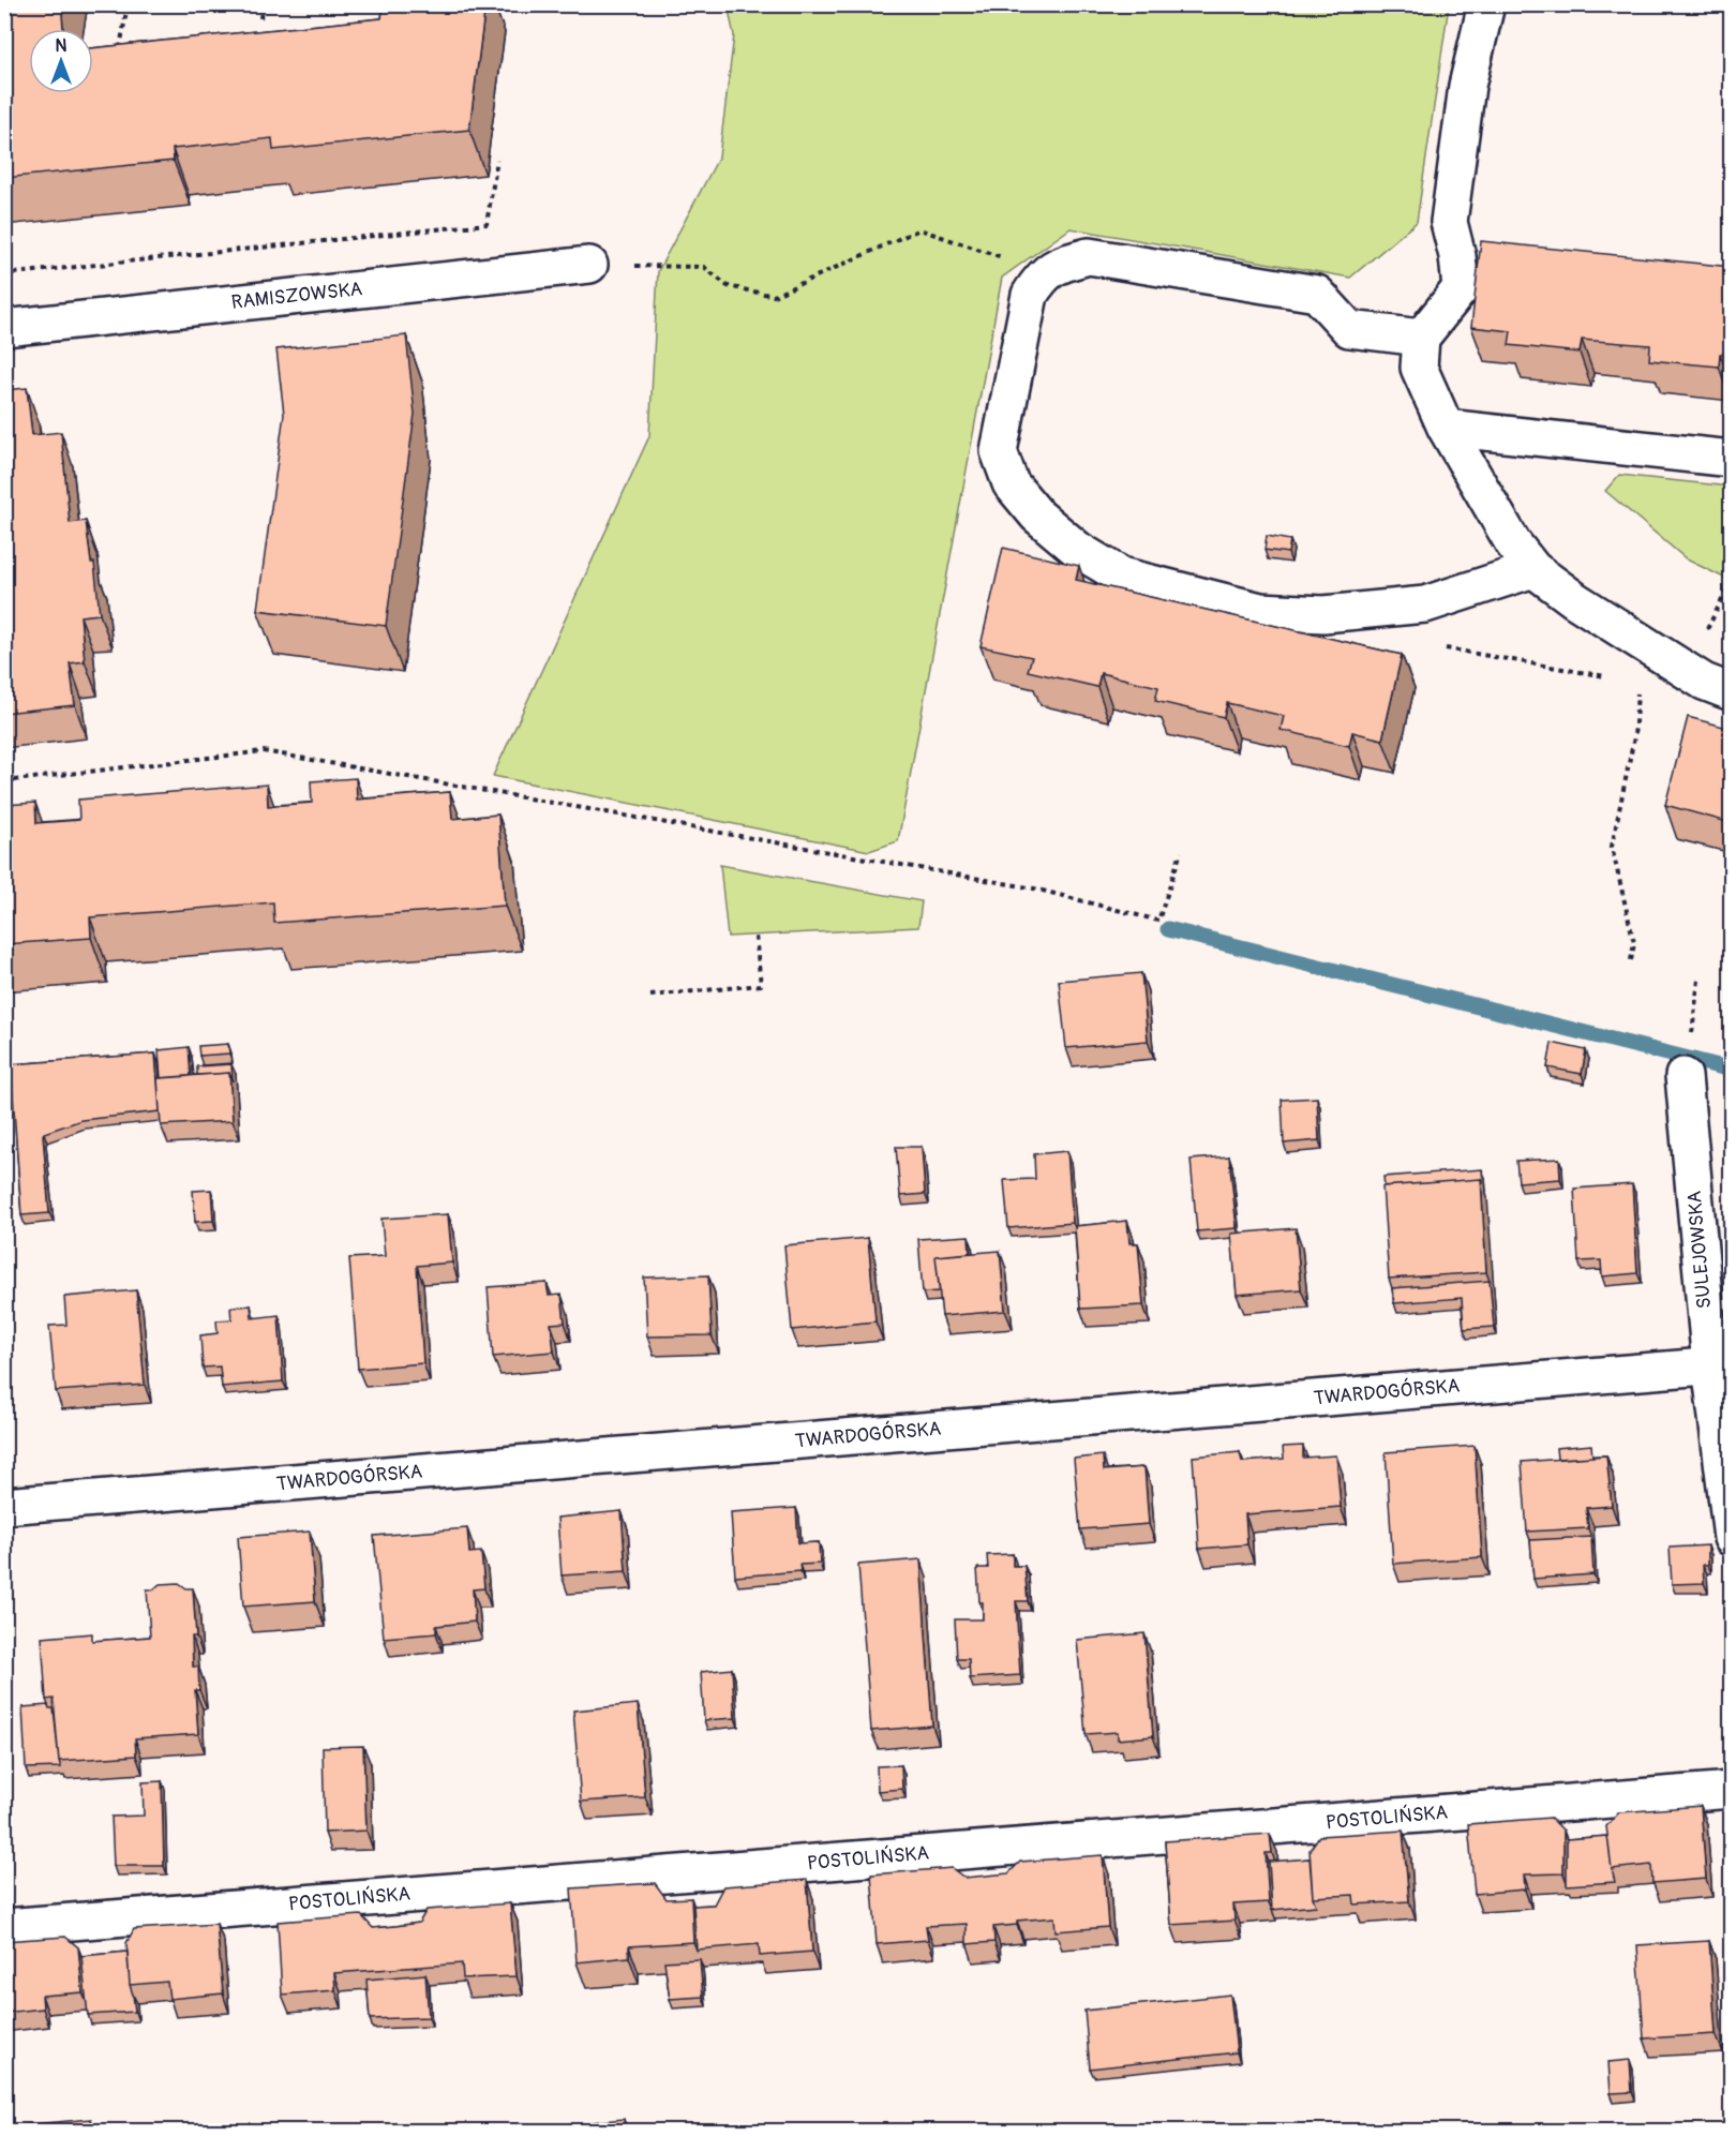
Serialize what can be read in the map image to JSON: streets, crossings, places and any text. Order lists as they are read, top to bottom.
{
  "streets": {
    "street": [
      "RAMISZOWSKA",
      "SULEJOWSKA",
      "TWARDOGÓRSKA",
      "POSTOLIŃSKA"
    ]
  },
  "crossings": [
    ["SULEJOWSKA", "TWARDOGÓRSKA"]
  ],
  "north": "top"
}
